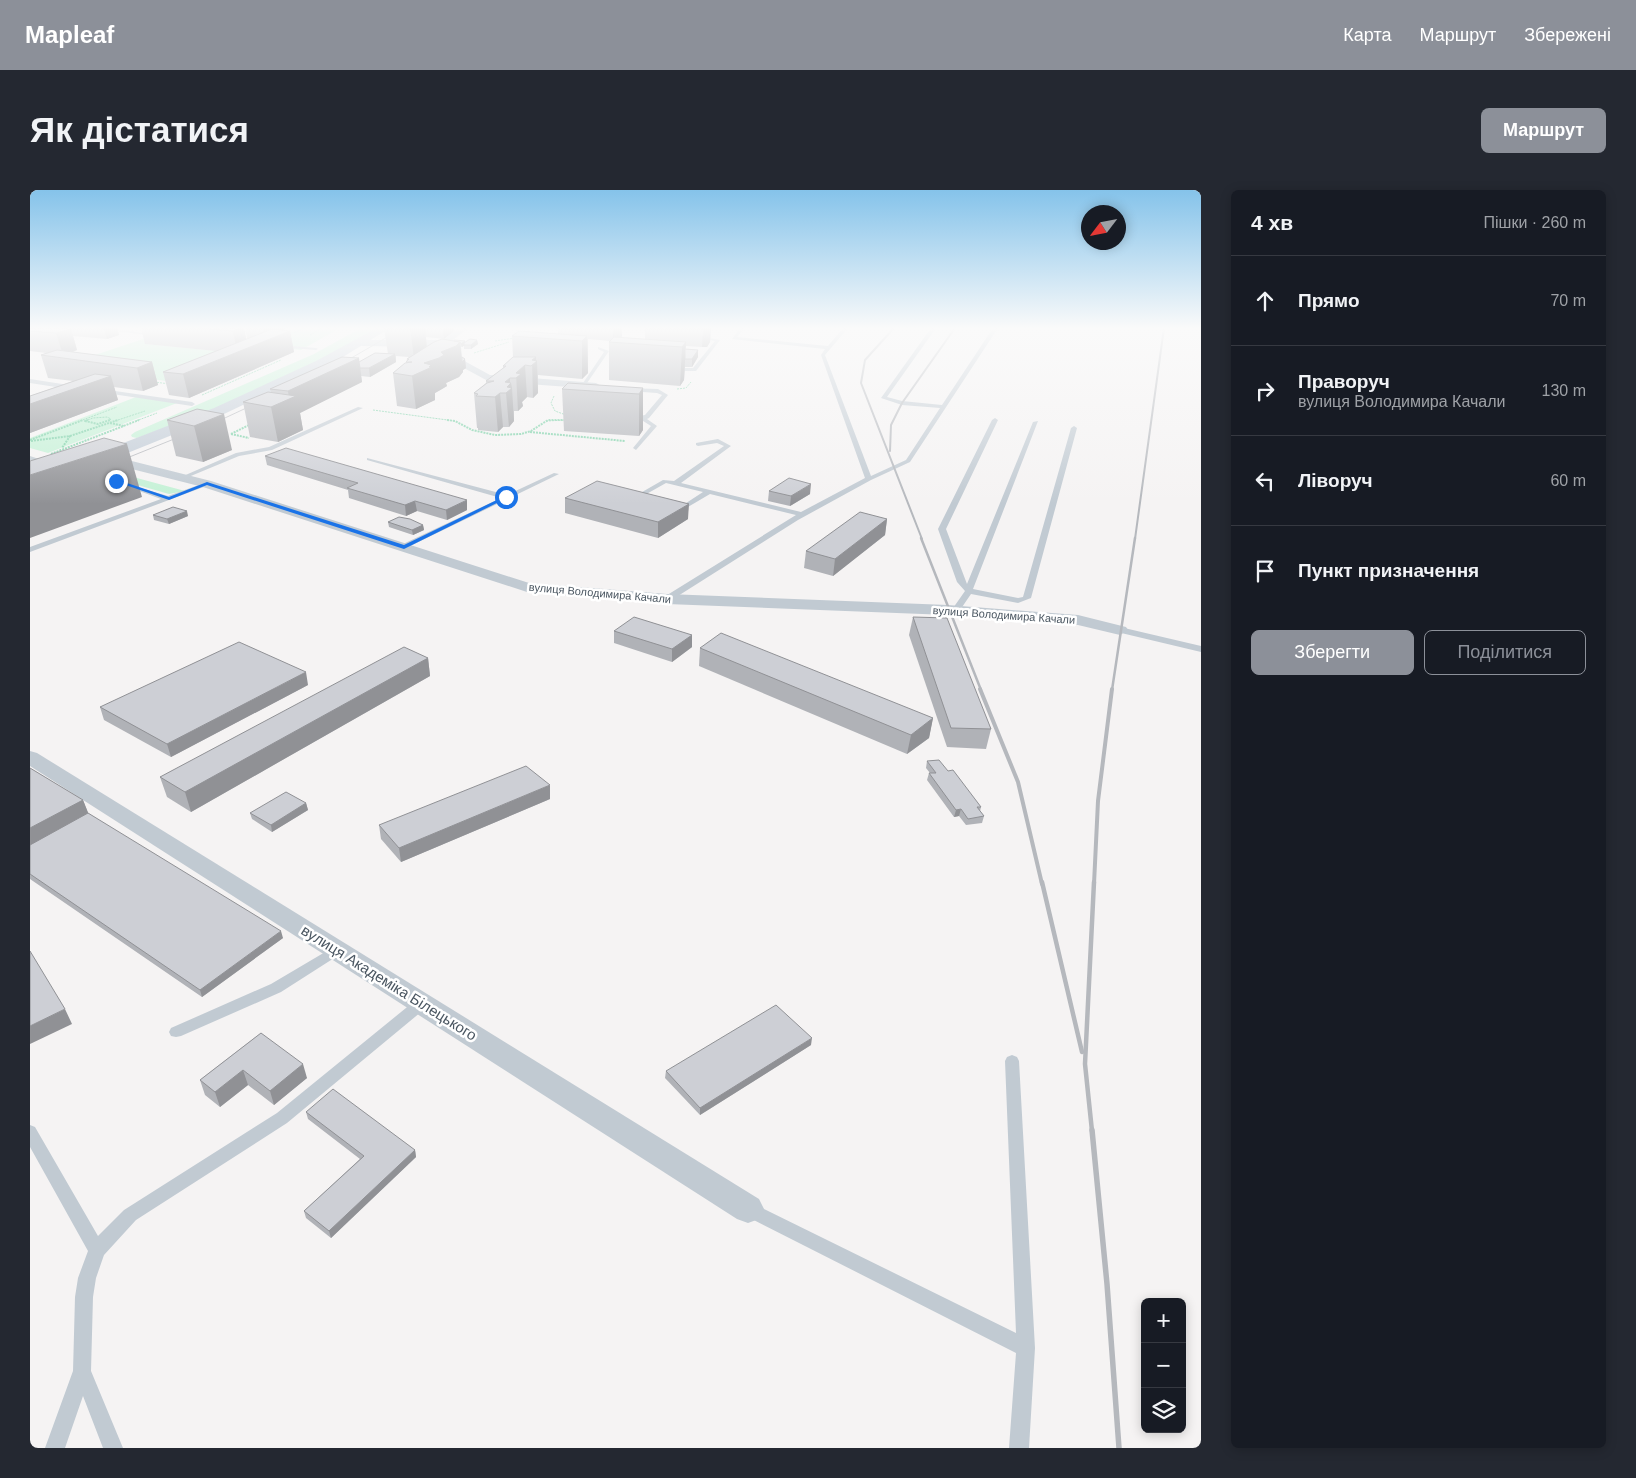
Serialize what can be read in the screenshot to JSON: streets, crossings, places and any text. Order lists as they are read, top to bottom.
{
  "streets": {
    "street": ["вулиця Володимира Качали", "вулиця Академіка Білецького"]
  },
  "north": "bottom left",
  "page": {
    "header": "Mapleaf",
    "nav": ["Карта", "Маршрут", "Збережені"],
    "buttons": [
      "Маршрут",
      ["Зберегти", "Поділитися"]
    ],
    "title": "Як дістатися",
    "heading": ["4 хв", "Пішки · 260 m"],
    "list": [
      ["Прямо", "70 m"],
      ["Праворуч", "вулиця Володимира Качали", "130 m"],
      ["Ліворуч", "60 m"],
      "Пункт призначення"
    ],
    "map_buttons": ["+", "−"]
  }
}
